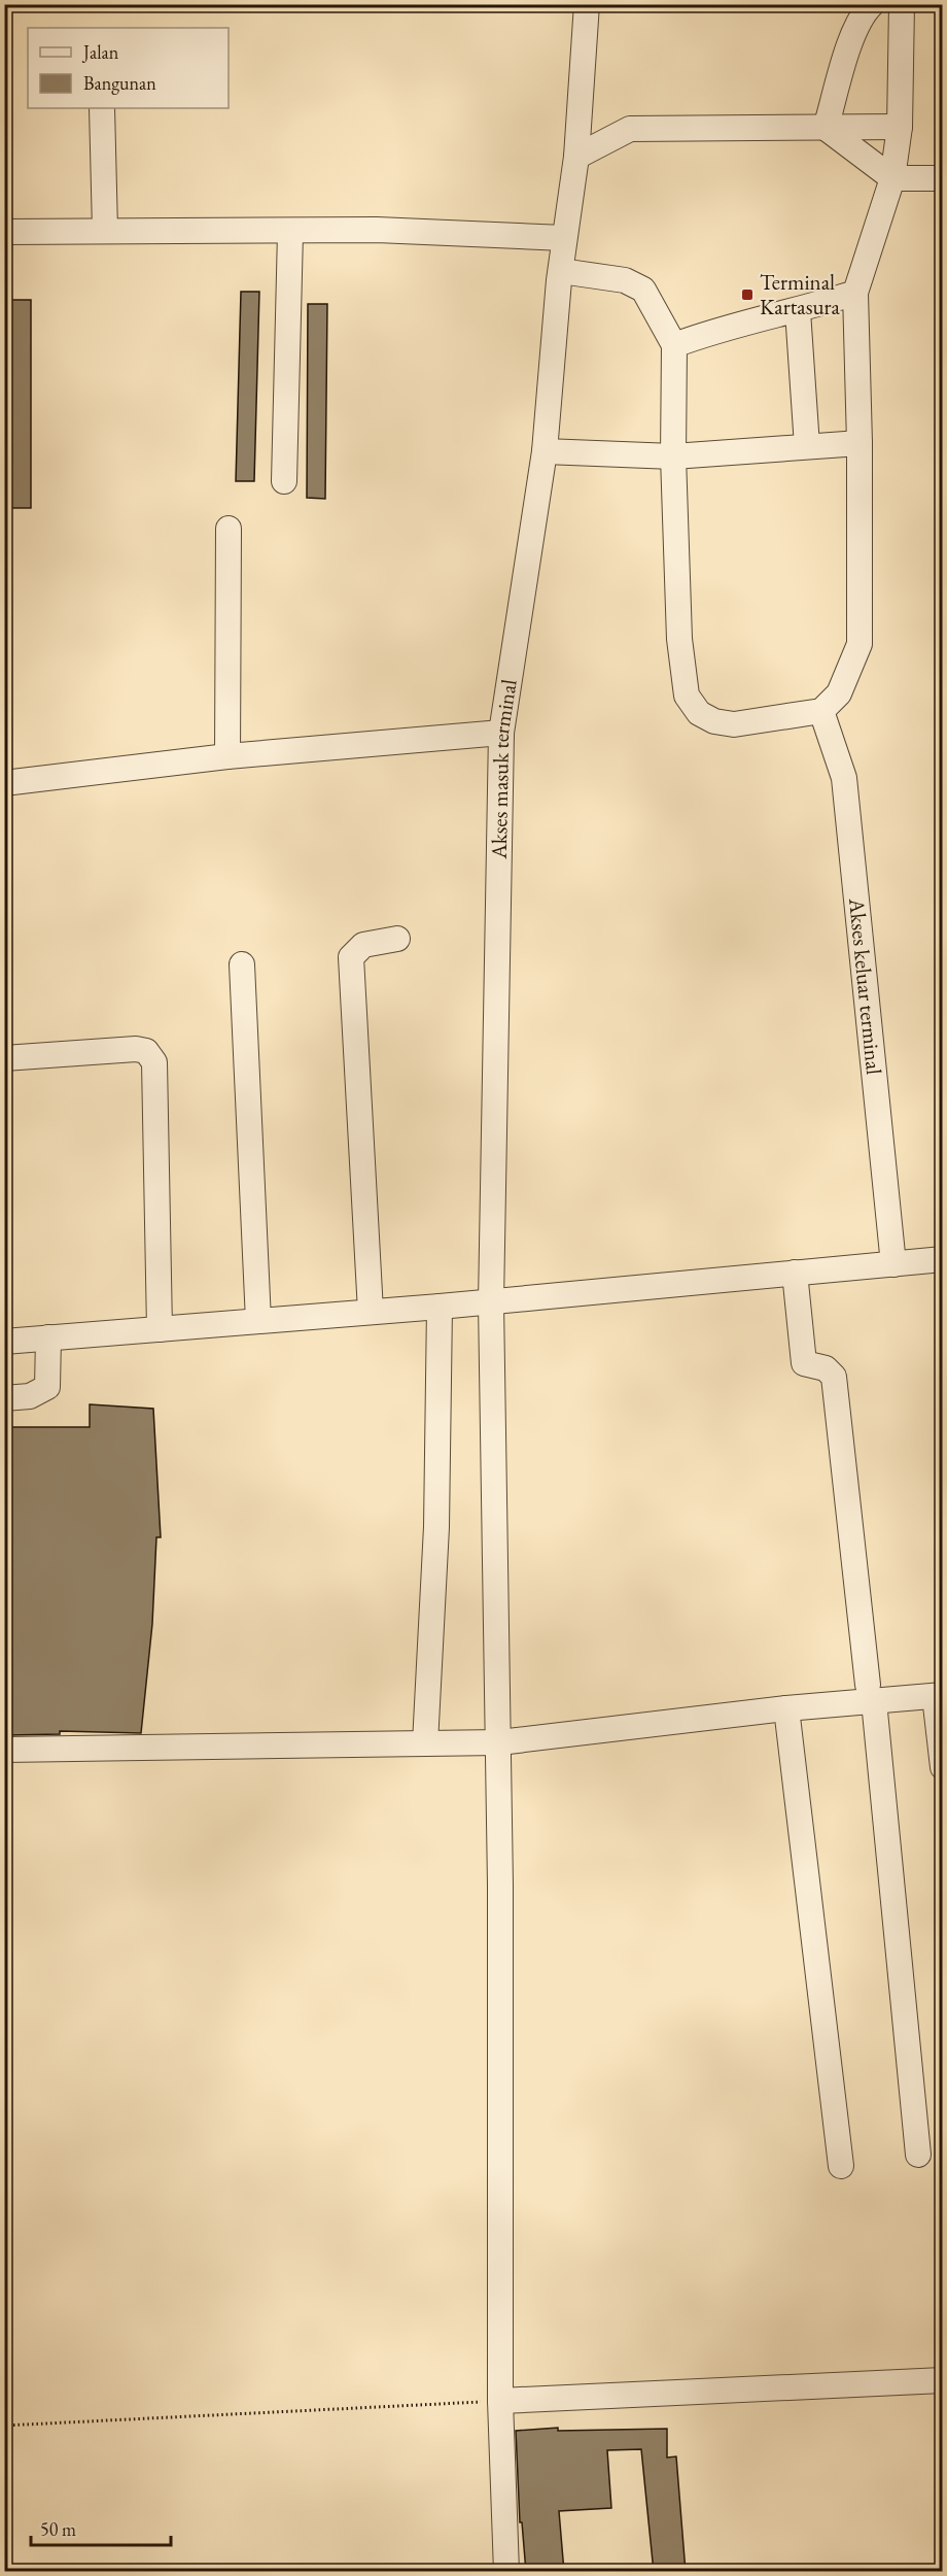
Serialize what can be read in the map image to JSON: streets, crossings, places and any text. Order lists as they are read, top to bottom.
{
  "streets": {
    "street": ["Akses masuk terminal", "Akses keluar terminal"]
  },
  "places": {
    "transit": ["Terminal Kartasura"]
  },
  "legend": ["Jalan", "Bangunan"],
  "scale_bar": "50 m"
}
